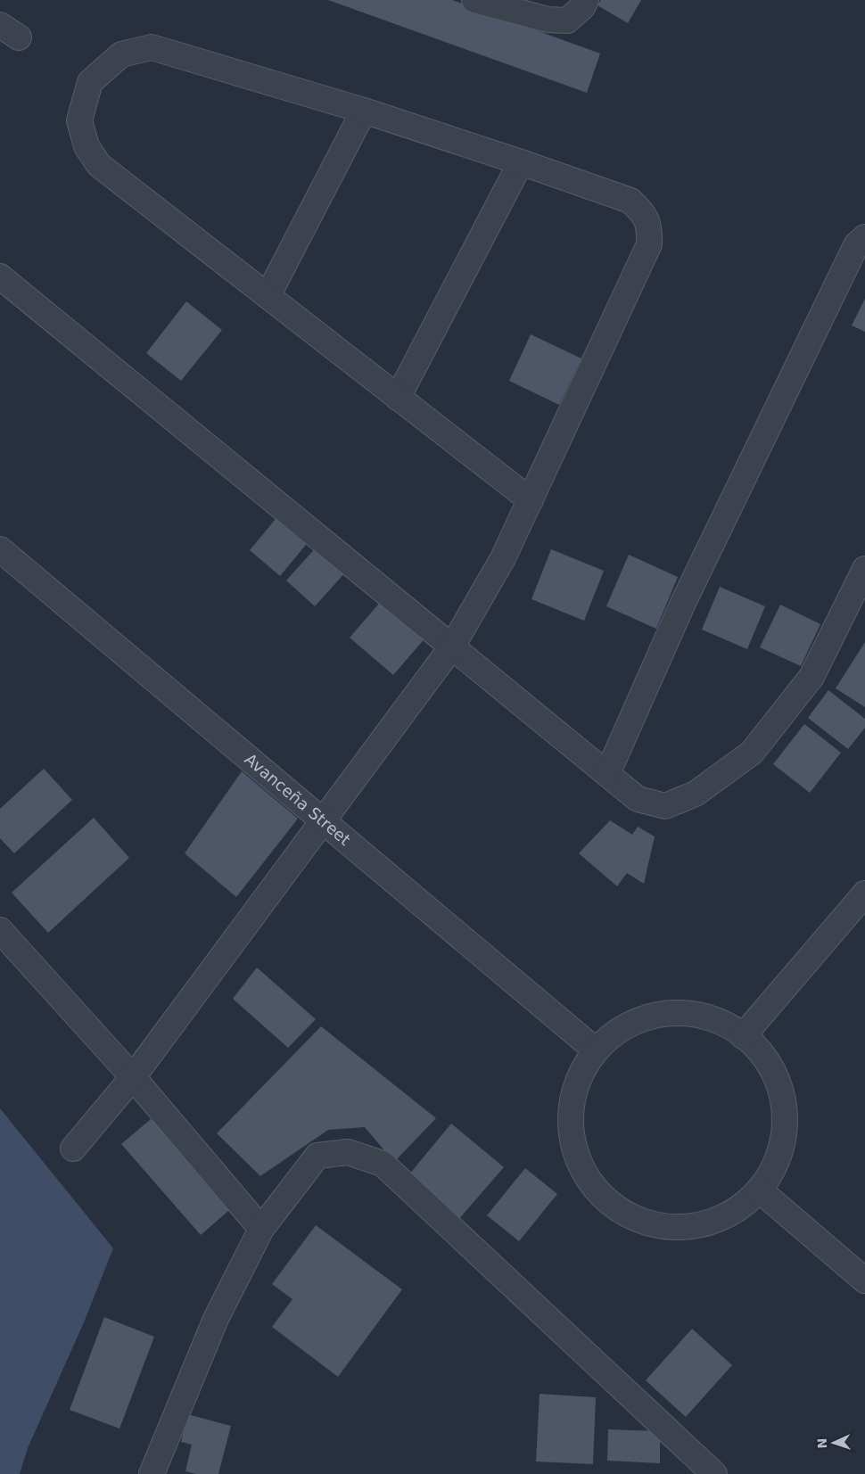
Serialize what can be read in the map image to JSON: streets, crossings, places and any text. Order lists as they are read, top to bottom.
{
  "streets": {
    "street": ["Avanceña Street"]
  },
  "north": "left"
}
